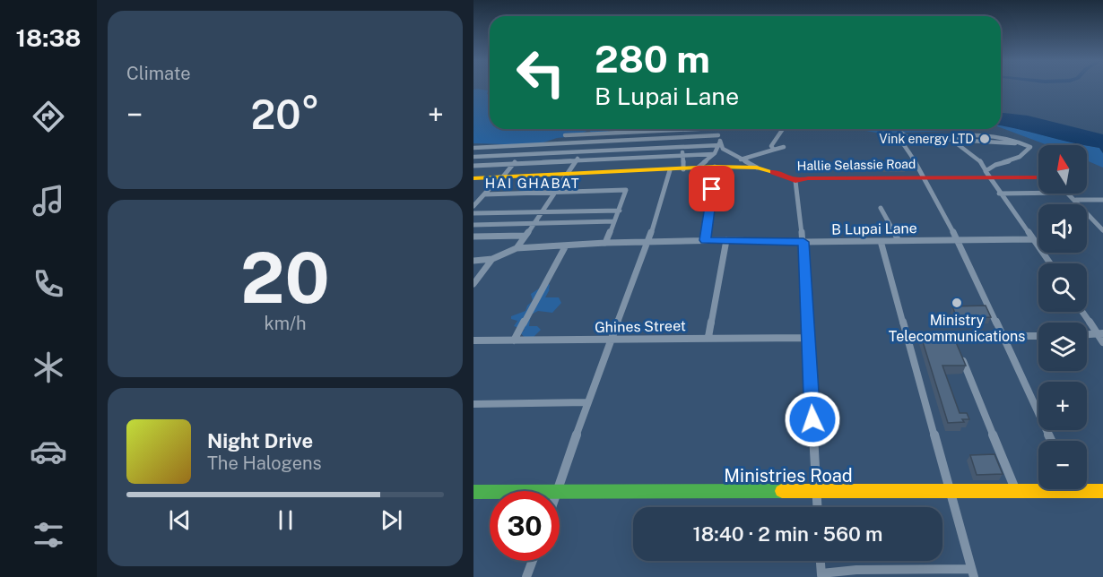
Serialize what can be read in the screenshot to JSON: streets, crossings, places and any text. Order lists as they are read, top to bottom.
{
  "streets": {
    "street": [
      "Hallie Selassie Road",
      "B Lupai Lane",
      "Ghines Street",
      "Ministries Road"
    ]
  },
  "districts": ["HAI GHABAT"],
  "places": ["Vink energy LTD", "Ministry Telecommunications"],
  "north": "top",
  "page": {
    "tabs": "18:38",
    "tile": [
      "Climate",
      ["20", "km/h"]
    ],
    "turn": ["280 m", "B Lupai Lane"],
    "heat": ["−", "20°", "+"],
    "map_buttons": ["+", "−"],
    "song": ["Night Drive", "The Halogens"],
    "limit": "30",
    "trip": "18:40 · 2 min · 560 m"
  }
}
